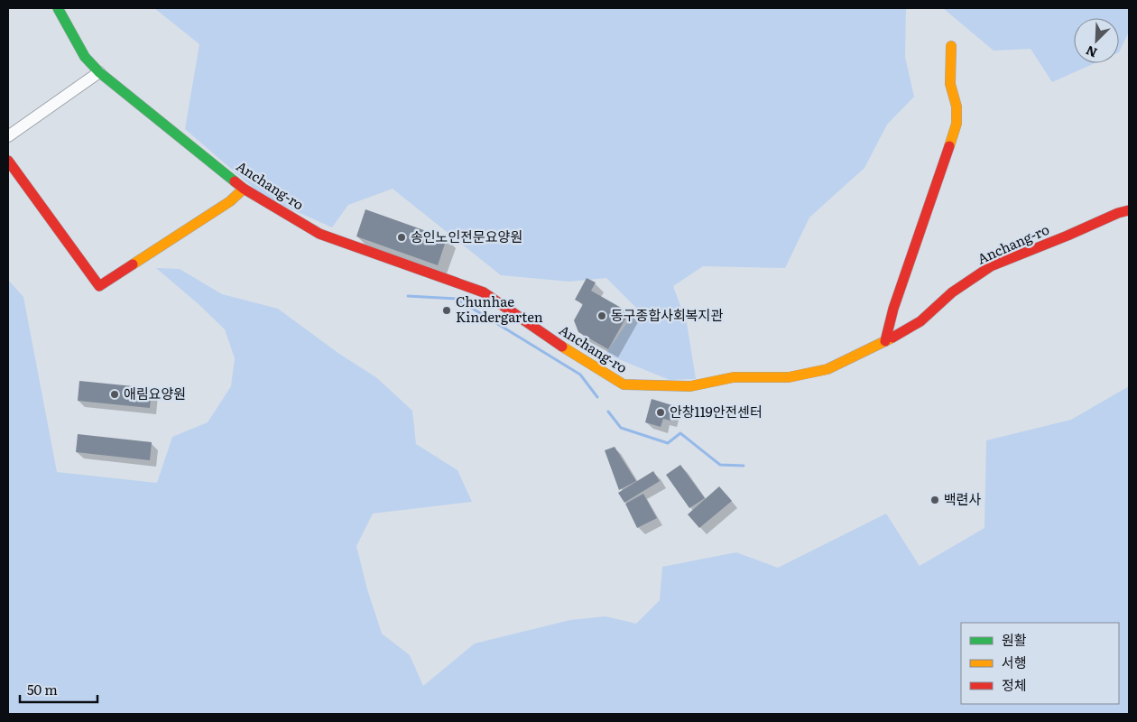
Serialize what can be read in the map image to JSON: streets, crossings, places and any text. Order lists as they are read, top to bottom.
{
  "streets": {
    "street": ["Anchang-ro"]
  },
  "places": [
    "송인노인전문요양원",
    "Chunhae Kindergarten",
    "동구종합사회복지관",
    "애림요양원",
    "안창119안전센터",
    "백련사"
  ],
  "legend": ["원활", "서행", "정체"],
  "scale_bar": "50 m",
  "north": "bottom left"
}
